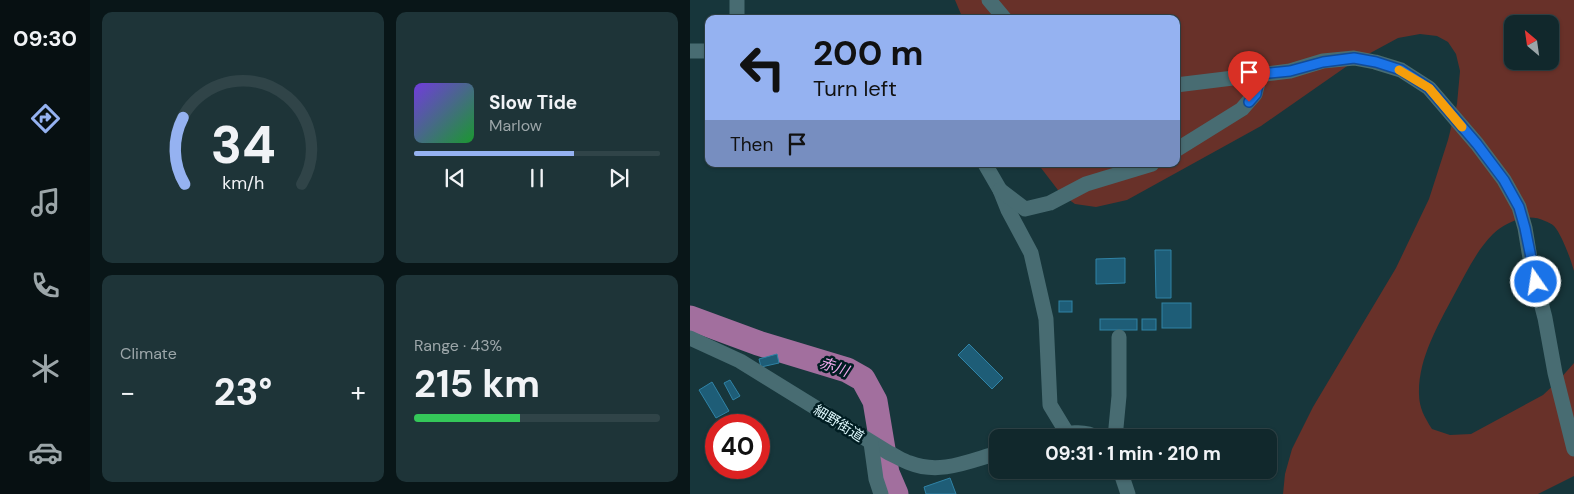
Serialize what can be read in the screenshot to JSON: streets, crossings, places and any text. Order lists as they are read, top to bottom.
{
  "streets": {
    "street": ["細野街道"]
  },
  "water": ["赤川"],
  "north": "top left",
  "page": {
    "tabs": "09:30",
    "turn": ["200 m", "Turn left"],
    "song": ["Slow Tide", "Marlow"],
    "then": "Then",
    "tile": [
      "Climate",
      ["Range · 43%", "215 km"]
    ],
    "heat": ["−", "23°", "+"],
    "limit": "40",
    "trip": "09:31 · 1 min · 210 m",
    "gauge": ["34", "km/h"]
  }
}
